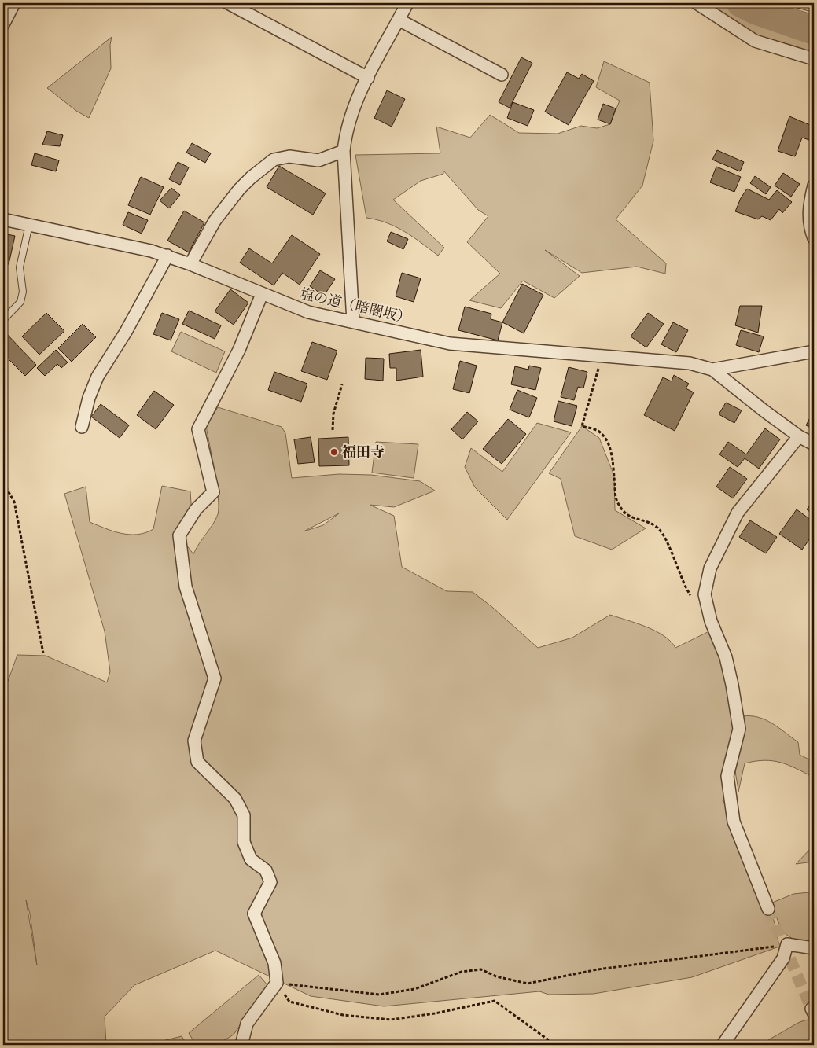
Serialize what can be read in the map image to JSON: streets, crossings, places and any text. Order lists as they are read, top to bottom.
{
  "streets": {
    "street": ["塩の道（暗闇坂）"]
  },
  "places": ["福田寺"]
}
